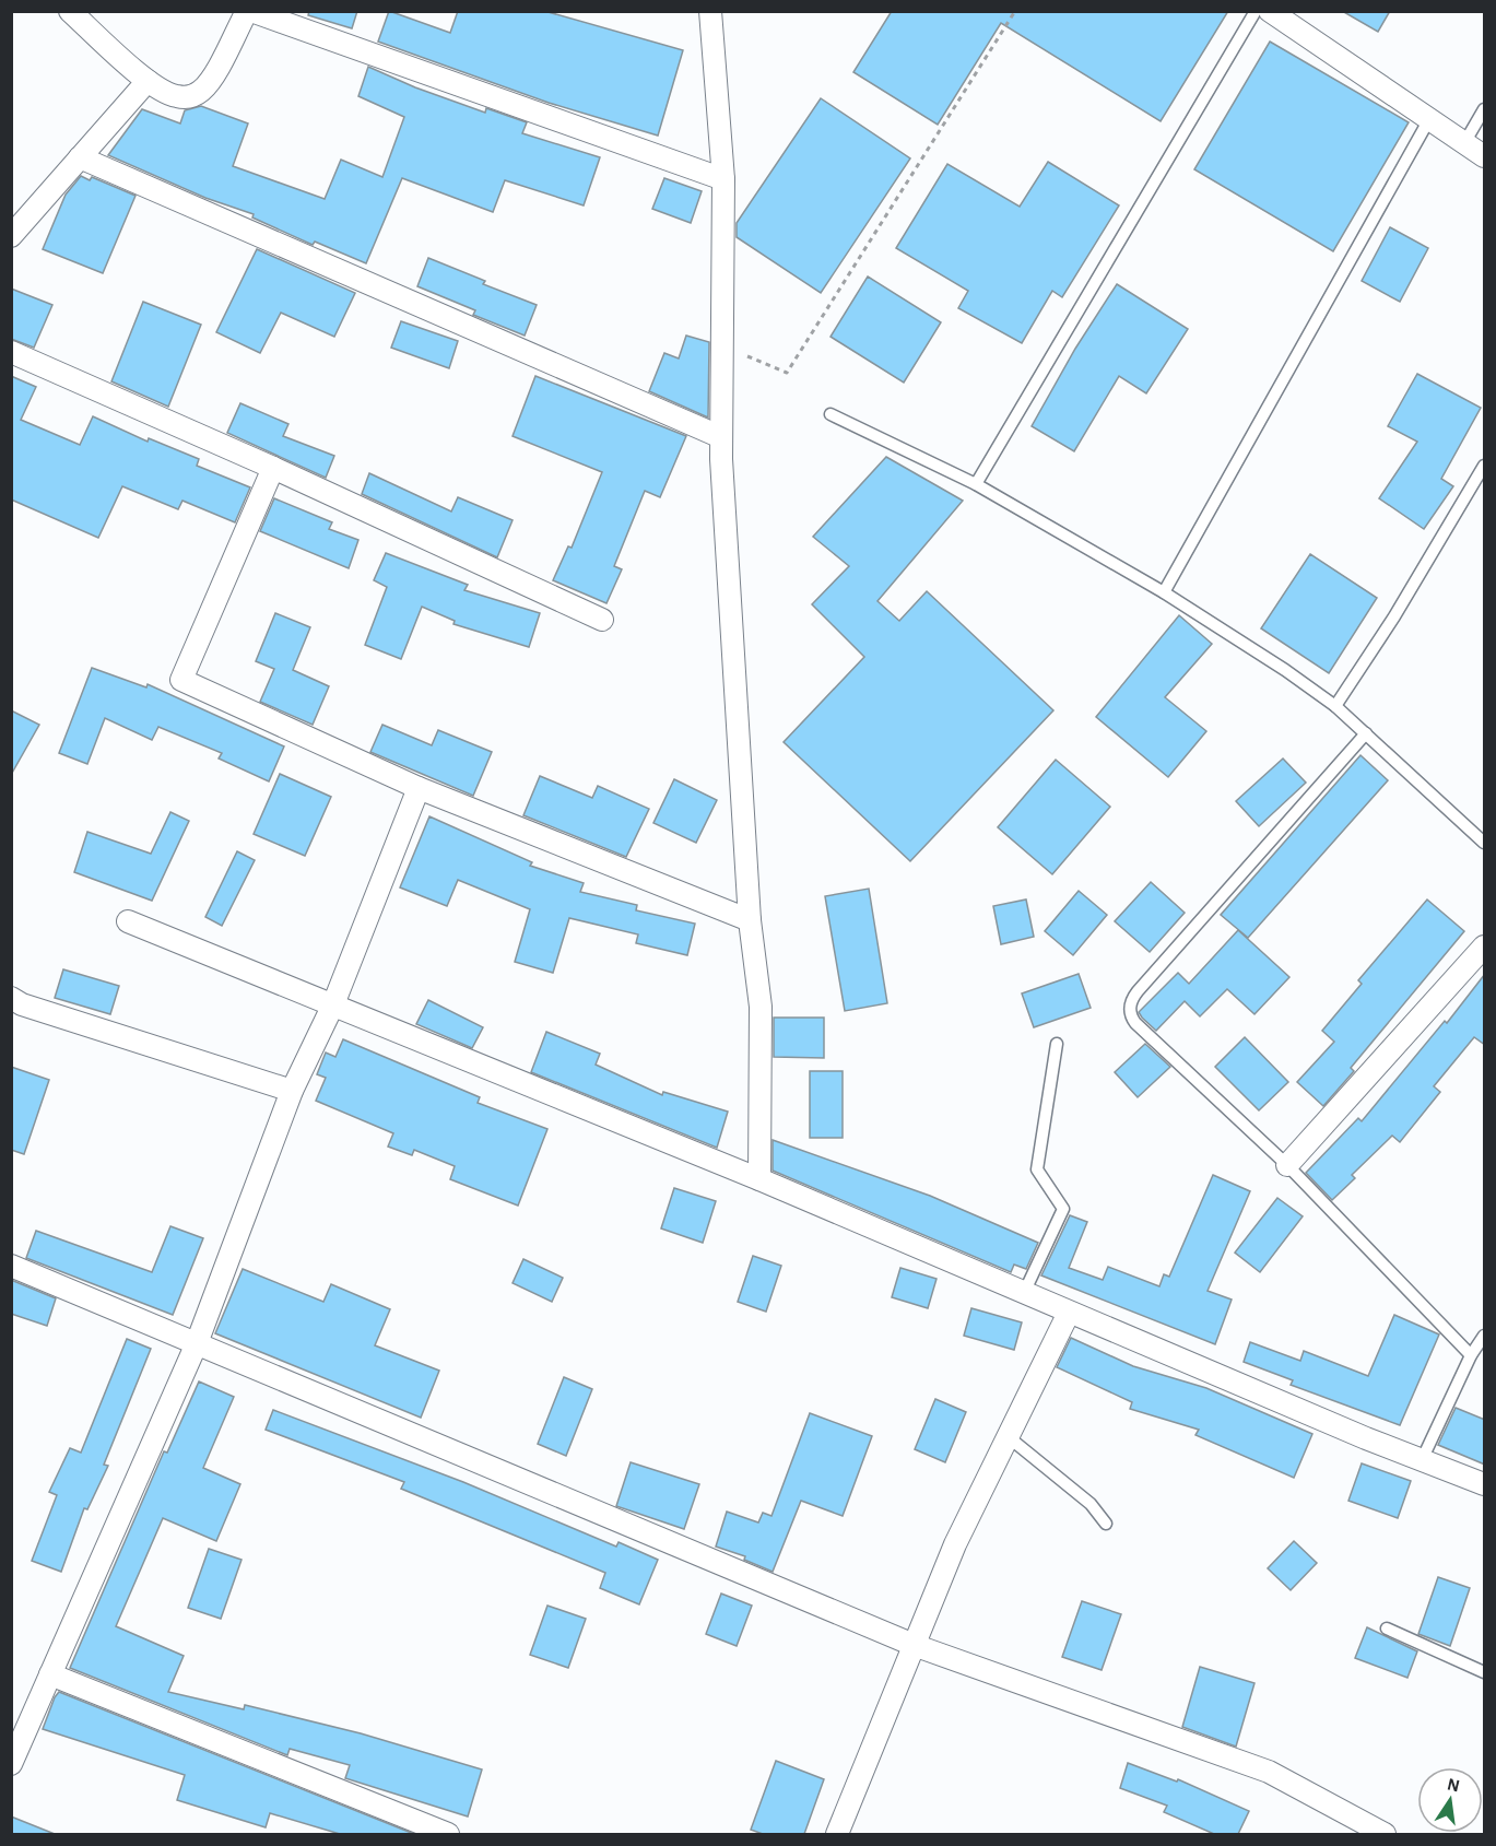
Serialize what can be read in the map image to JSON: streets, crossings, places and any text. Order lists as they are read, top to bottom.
{
  "north": "top"
}
